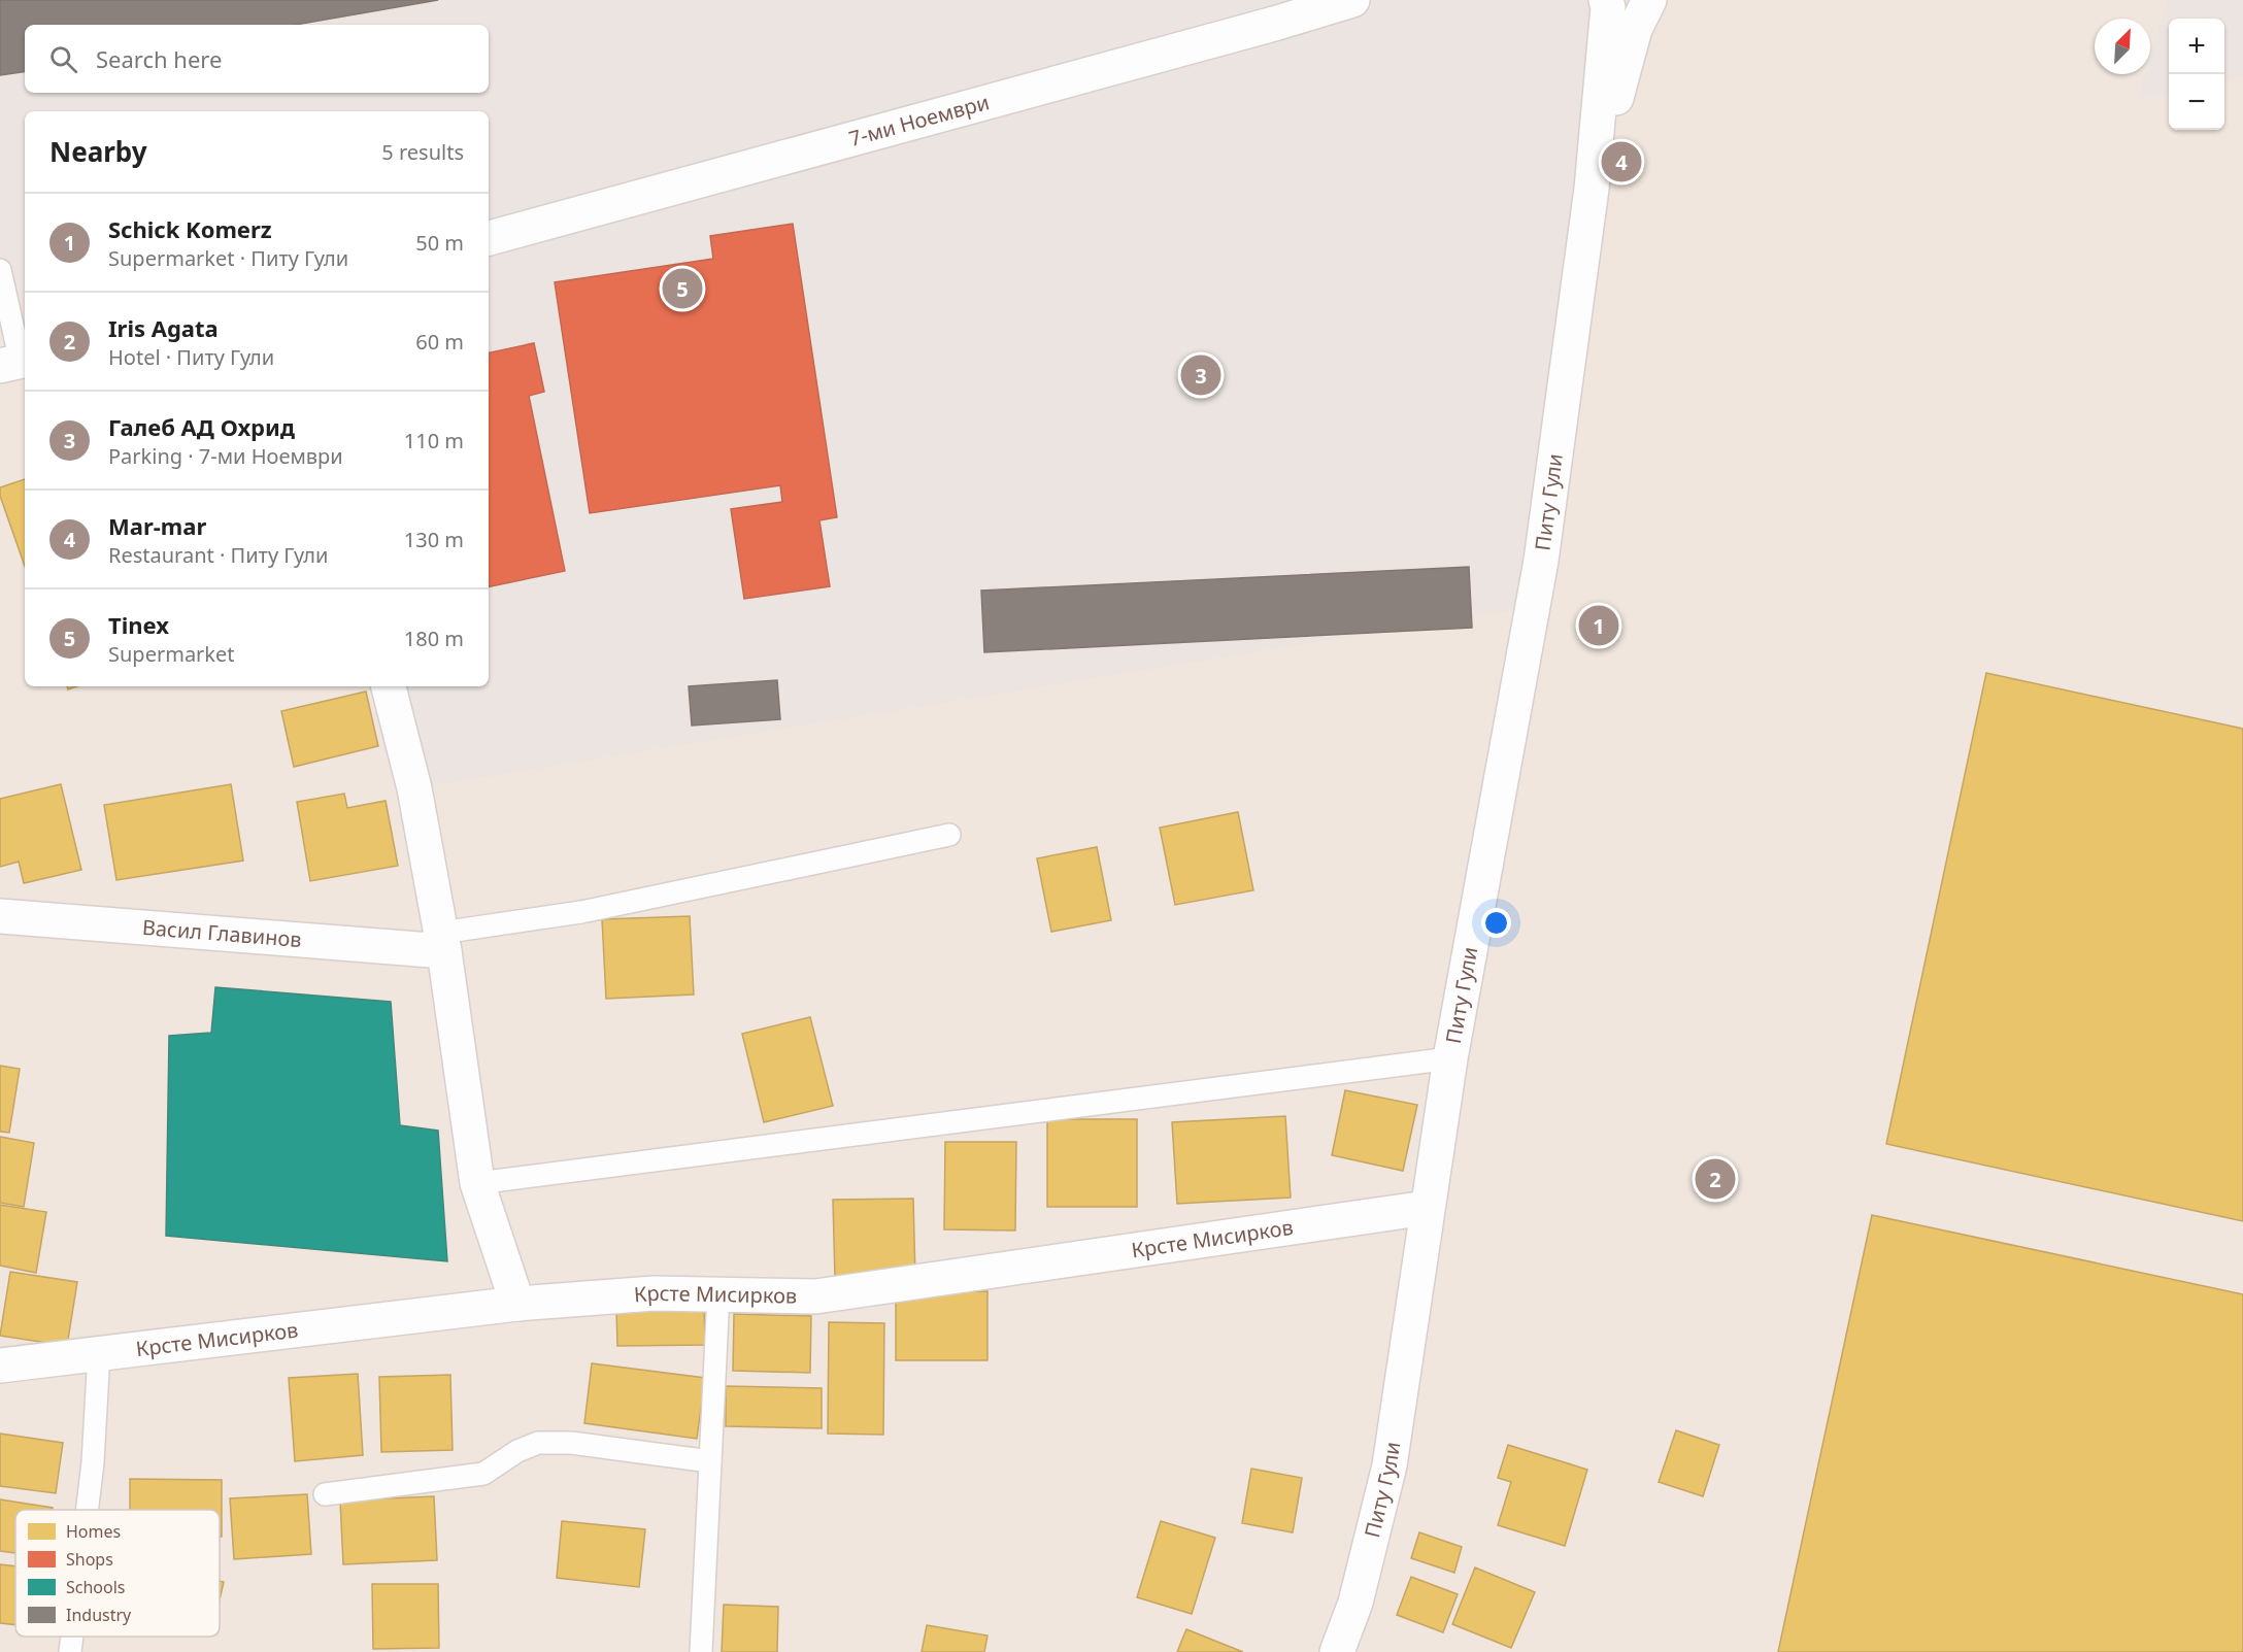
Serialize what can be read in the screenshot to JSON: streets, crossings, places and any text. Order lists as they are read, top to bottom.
{
  "streets": {
    "street": [
      "7-ми Ноември",
      "Питу Гули",
      "Васил Главинов",
      "Крсте Мисирков"
    ]
  },
  "crossings": [
    ["Питу Гули", "Крсте Мисирков"]
  ],
  "legend": [
    "Homes",
    "Shops",
    "Schools",
    "Industry"
  ],
  "north": "top right",
  "page": {
    "map_buttons": ["+", "−"],
    "search": "Search here",
    "heading": ["Nearby", "5 results"],
    "pins": [
      "4",
      "5",
      "3",
      "1",
      "2"
    ],
    "list": [
      {
        "mark": "1",
        "name": "Schick Komerz",
        "note": "Supermarket · Питу Гули",
        "value": "50 m"
      },
      {
        "mark": "2",
        "name": "Iris Agata",
        "note": "Hotel · Питу Гули",
        "value": "60 m"
      },
      {
        "mark": "3",
        "name": "Галеб АД Охрид",
        "note": "Parking · 7-ми Ноември",
        "value": "110 m"
      },
      {
        "mark": "4",
        "name": "Mar-mar",
        "note": "Restaurant · Питу Гули",
        "value": "130 m"
      },
      {
        "mark": "5",
        "name": "Tinex",
        "note": "Supermarket",
        "value": "180 m"
      }
    ]
  }
}
